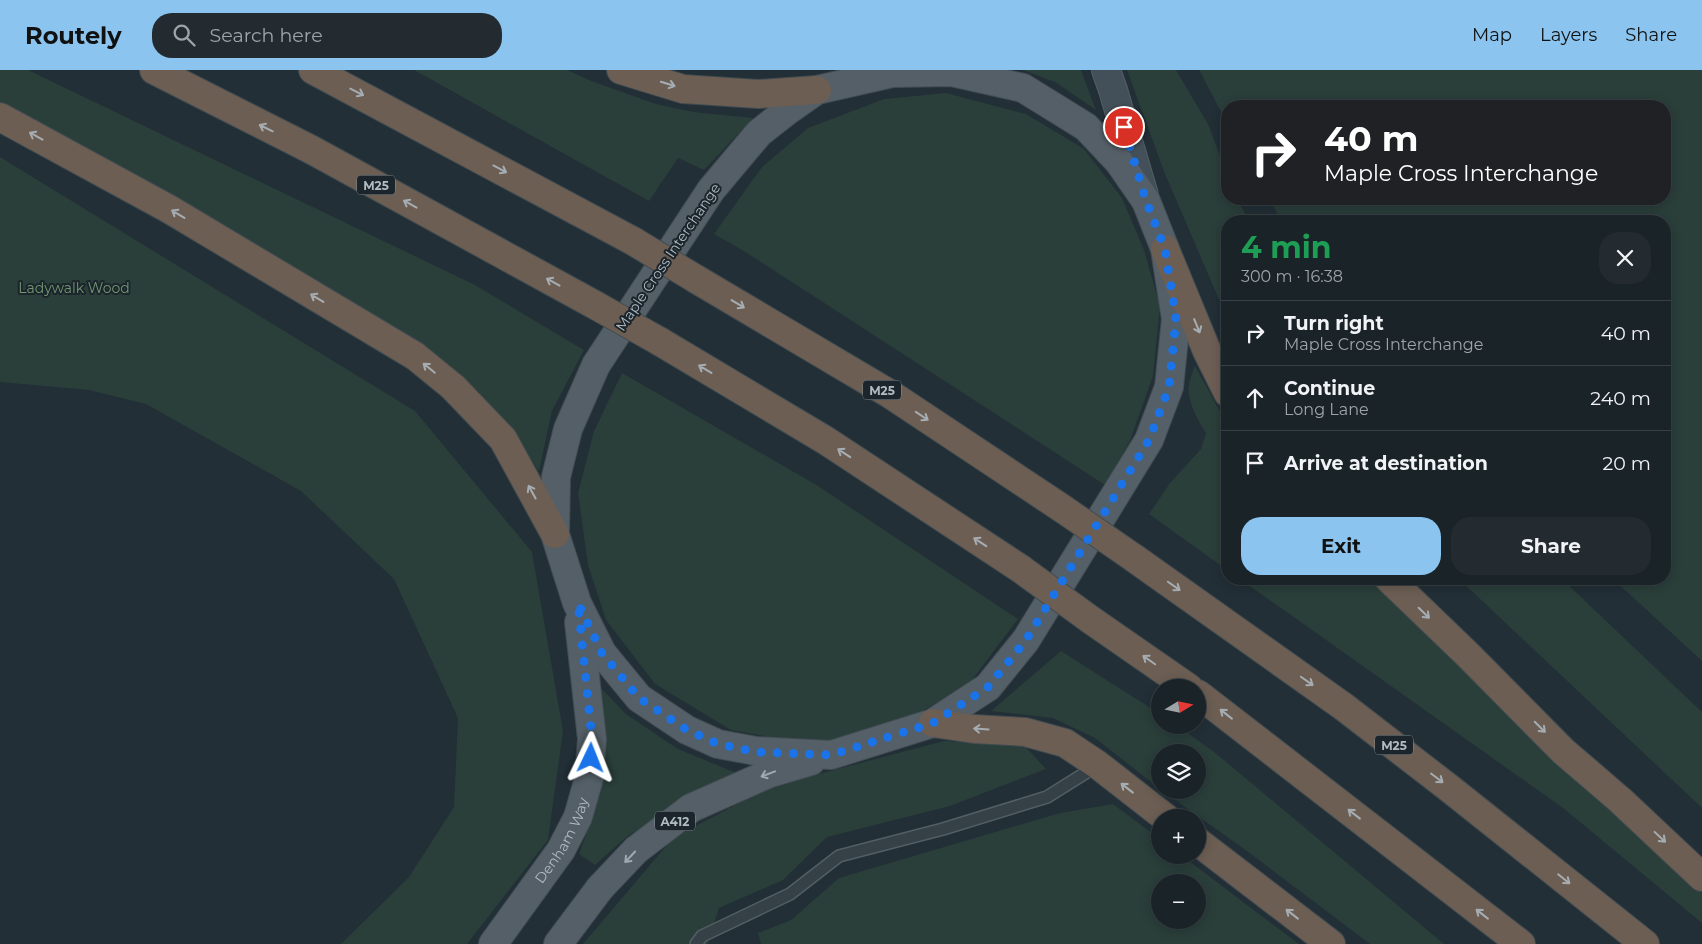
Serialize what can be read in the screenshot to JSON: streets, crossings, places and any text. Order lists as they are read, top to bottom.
{
  "streets": {
    "highway": ["M25"],
    "main road": ["Maple Cross Interchange", "A412", "Denham Way"]
  },
  "crossings": [
    ["Maple Cross Interchange", "A412"],
    ["Maple Cross Interchange", "Denham Way"]
  ],
  "parks": ["Ladywalk Wood"],
  "north": "right",
  "page": {
    "header": "Routely",
    "search": "Search here",
    "nav": ["Map", "Layers", "Share"],
    "turn": ["40 m", "Maple Cross Interchange"],
    "heading": ["4 min", "300 m · 16:38"],
    "list": [
      {
        "name": "Turn right",
        "note": "Maple Cross Interchange",
        "value": "40 m"
      },
      {
        "name": "Continue",
        "note": "Long Lane",
        "value": "240 m"
      },
      {
        "name": "Arrive at destination",
        "value": "20 m"
      }
    ],
    "buttons": ["Exit", "Share"],
    "map_buttons": ["+", "−"]
  }
}
